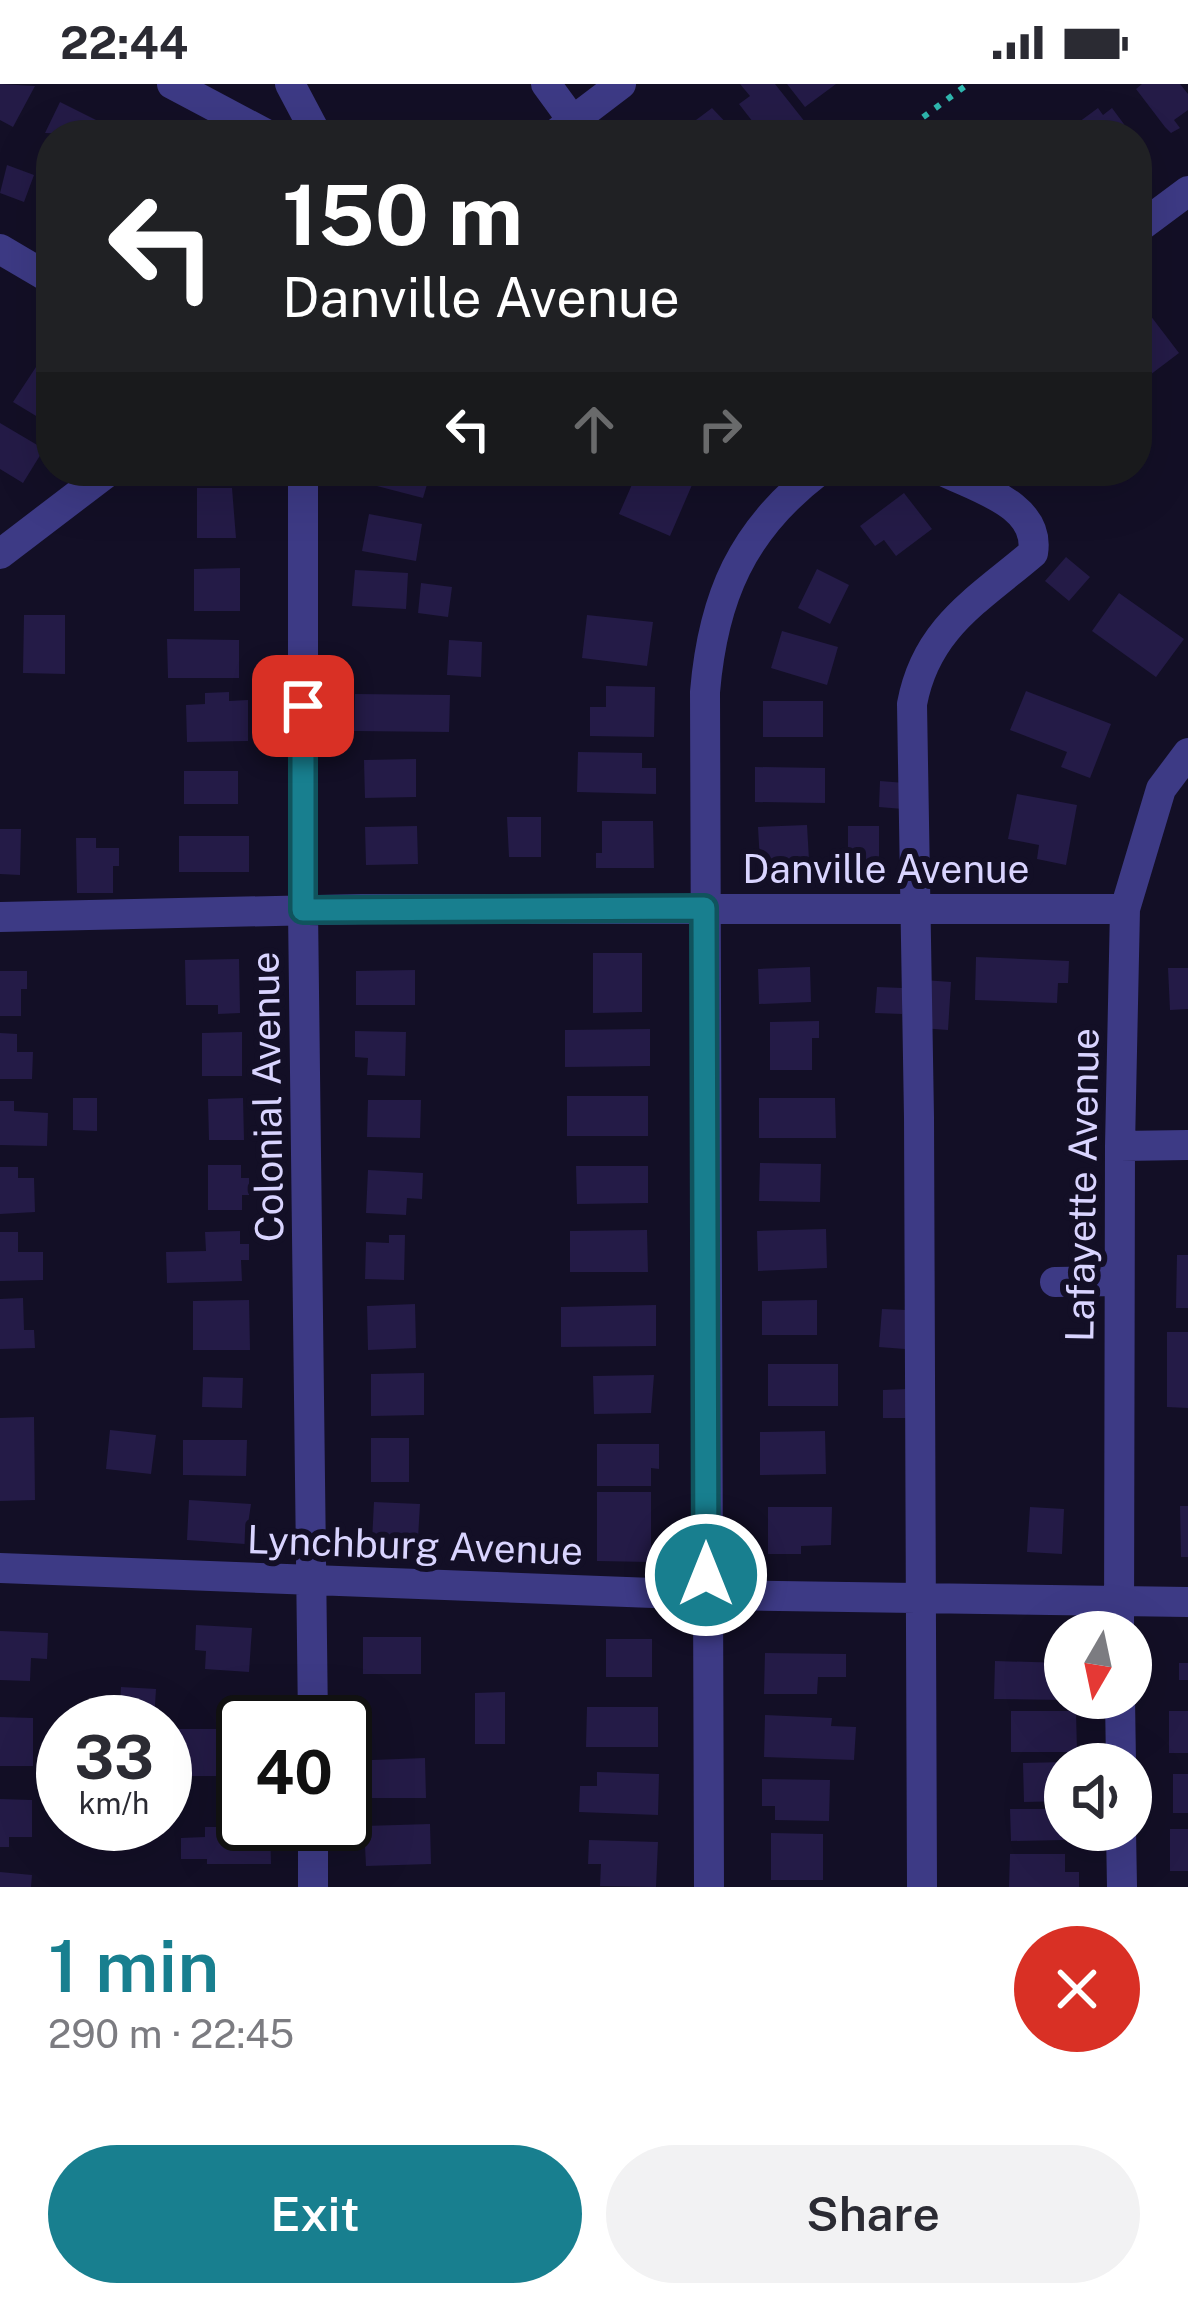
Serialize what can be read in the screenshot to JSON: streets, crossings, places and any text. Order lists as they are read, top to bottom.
{
  "streets": {
    "street": [
      "Danville Avenue",
      "Colonial Avenue",
      "Lafayette Avenue",
      "Lynchburg Avenue"
    ]
  },
  "crossings": [
    ["Danville Avenue", "Colonial Avenue"],
    ["Danville Avenue", "Lafayette Avenue"],
    ["Colonial Avenue", "Lynchburg Avenue"]
  ],
  "north": "bottom",
  "page": {
    "status": "22:44",
    "turn": ["150 m", "Danville Avenue"],
    "speed": "33 km/h",
    "limit": "40",
    "heading": ["1 min", "290 m · 22:45"],
    "buttons": ["Exit", "Share"]
  }
}
